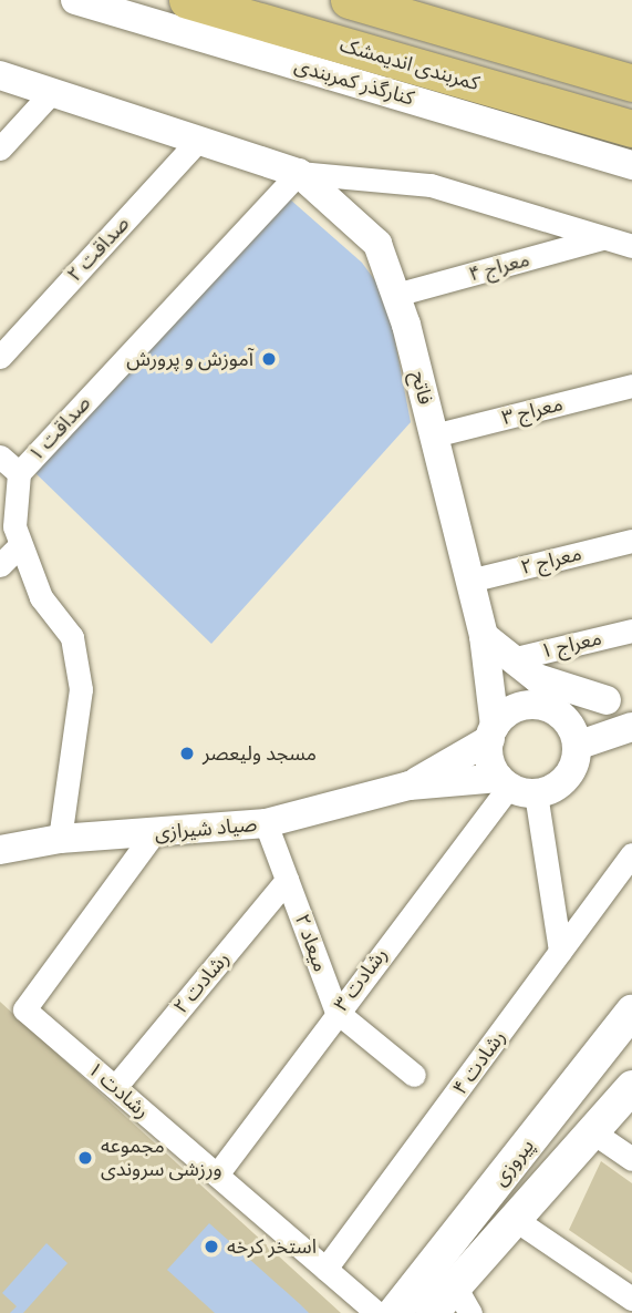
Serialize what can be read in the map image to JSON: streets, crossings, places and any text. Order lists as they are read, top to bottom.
{
  "streets": {
    "main road": ["کمربندی اندیمشک", "پیروزی"],
    "street": [
      "کنارگذر کمربندی",
      "صداقت ۲",
      "معراج ۴",
      "فاتح",
      "معراج ۳",
      "صداقت ۱",
      "معراج ۲",
      "معراج ۱",
      "صیاد شیرازی",
      "میعاد ۲",
      "رشادت ۳",
      "رشادت ۲",
      "رشادت ۴",
      "رشادت ۱"
    ]
  },
  "crossings": [
    ["معراج ۴", "فاتح"],
    ["فاتح", "معراج ۳"],
    ["فاتح", "صداقت ۱"],
    ["فاتح", "معراج ۲"],
    ["صداقت ۱", "صیاد شیرازی"],
    ["صیاد شیرازی", "میعاد ۲"],
    ["صیاد شیرازی", "رشادت ۱"],
    ["میعاد ۲", "رشادت ۳"],
    ["میعاد ۲", "رشادت ۲"],
    ["رشادت ۳", "رشادت ۱"],
    ["رشادت ۲", "رشادت ۱"],
    ["رشادت ۴", "رشادت ۱"]
  ],
  "places": [
    "آموزش و پرورش",
    "مسجد ولیعصر",
    "مجموعه ورزشی سروندی",
    "استخر کرخه"
  ]
}
